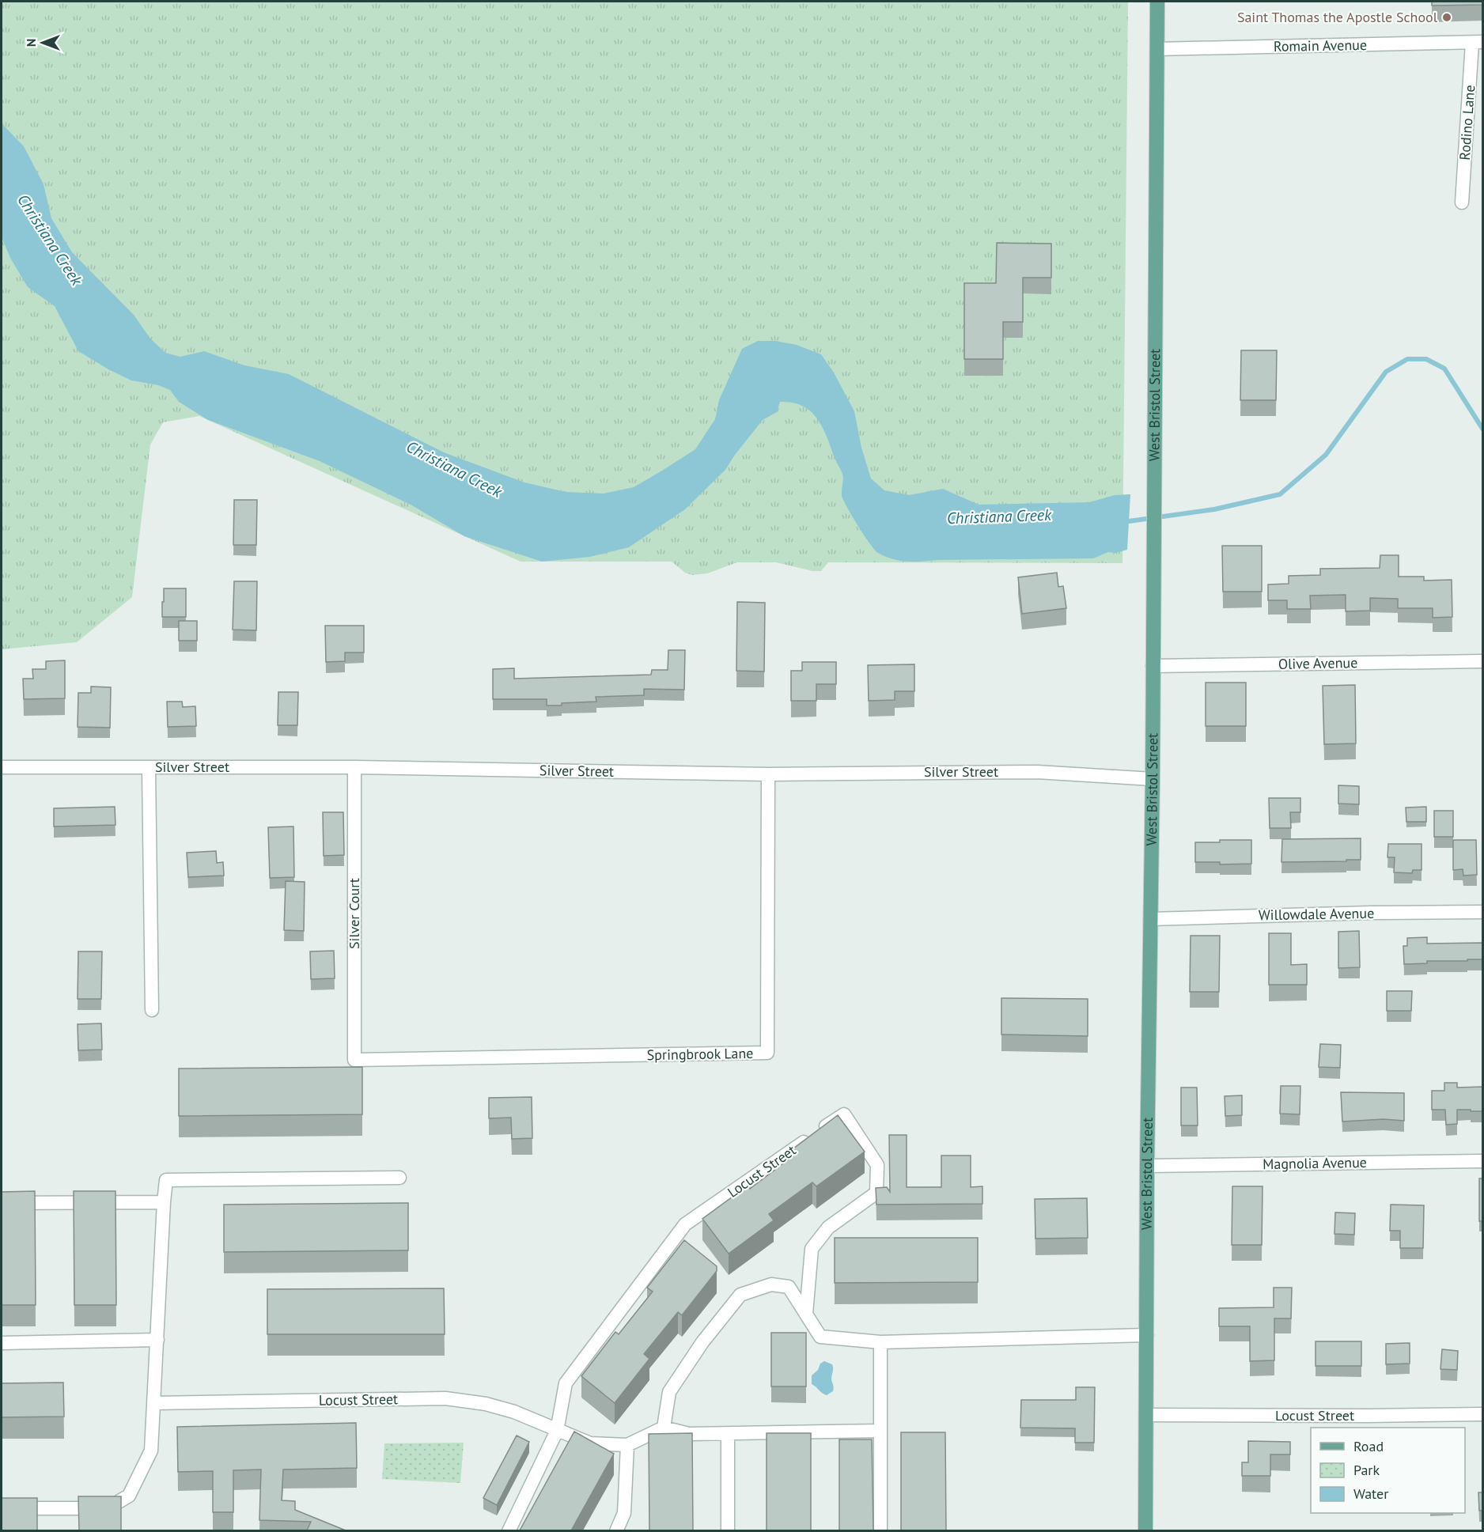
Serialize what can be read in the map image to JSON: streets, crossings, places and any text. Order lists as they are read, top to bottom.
{
  "streets": {
    "main road": ["West Bristol Street"],
    "street": [
      "Romain Avenue",
      "Rodino Lane",
      "Olive Avenue",
      "Silver Street",
      "Silver Court",
      "Willowdale Avenue",
      "Springbrook Lane",
      "Magnolia Avenue",
      "Locust Street"
    ]
  },
  "crossings": [
    ["Romain Avenue", "Rodino Lane"],
    ["Romain Avenue", "West Bristol Street"],
    ["West Bristol Street", "Olive Avenue"],
    ["West Bristol Street", "Silver Street"],
    ["West Bristol Street", "Willowdale Avenue"],
    ["West Bristol Street", "Magnolia Avenue"],
    ["West Bristol Street", "Locust Street"],
    ["Silver Street", "Silver Court"],
    ["Silver Street", "Springbrook Lane"],
    ["Silver Court", "Springbrook Lane"]
  ],
  "water": ["Christiana Creek"],
  "places": ["Saint Thomas the Apostle School"],
  "legend": ["Road", "Park", "Water"],
  "north": "left"
}
